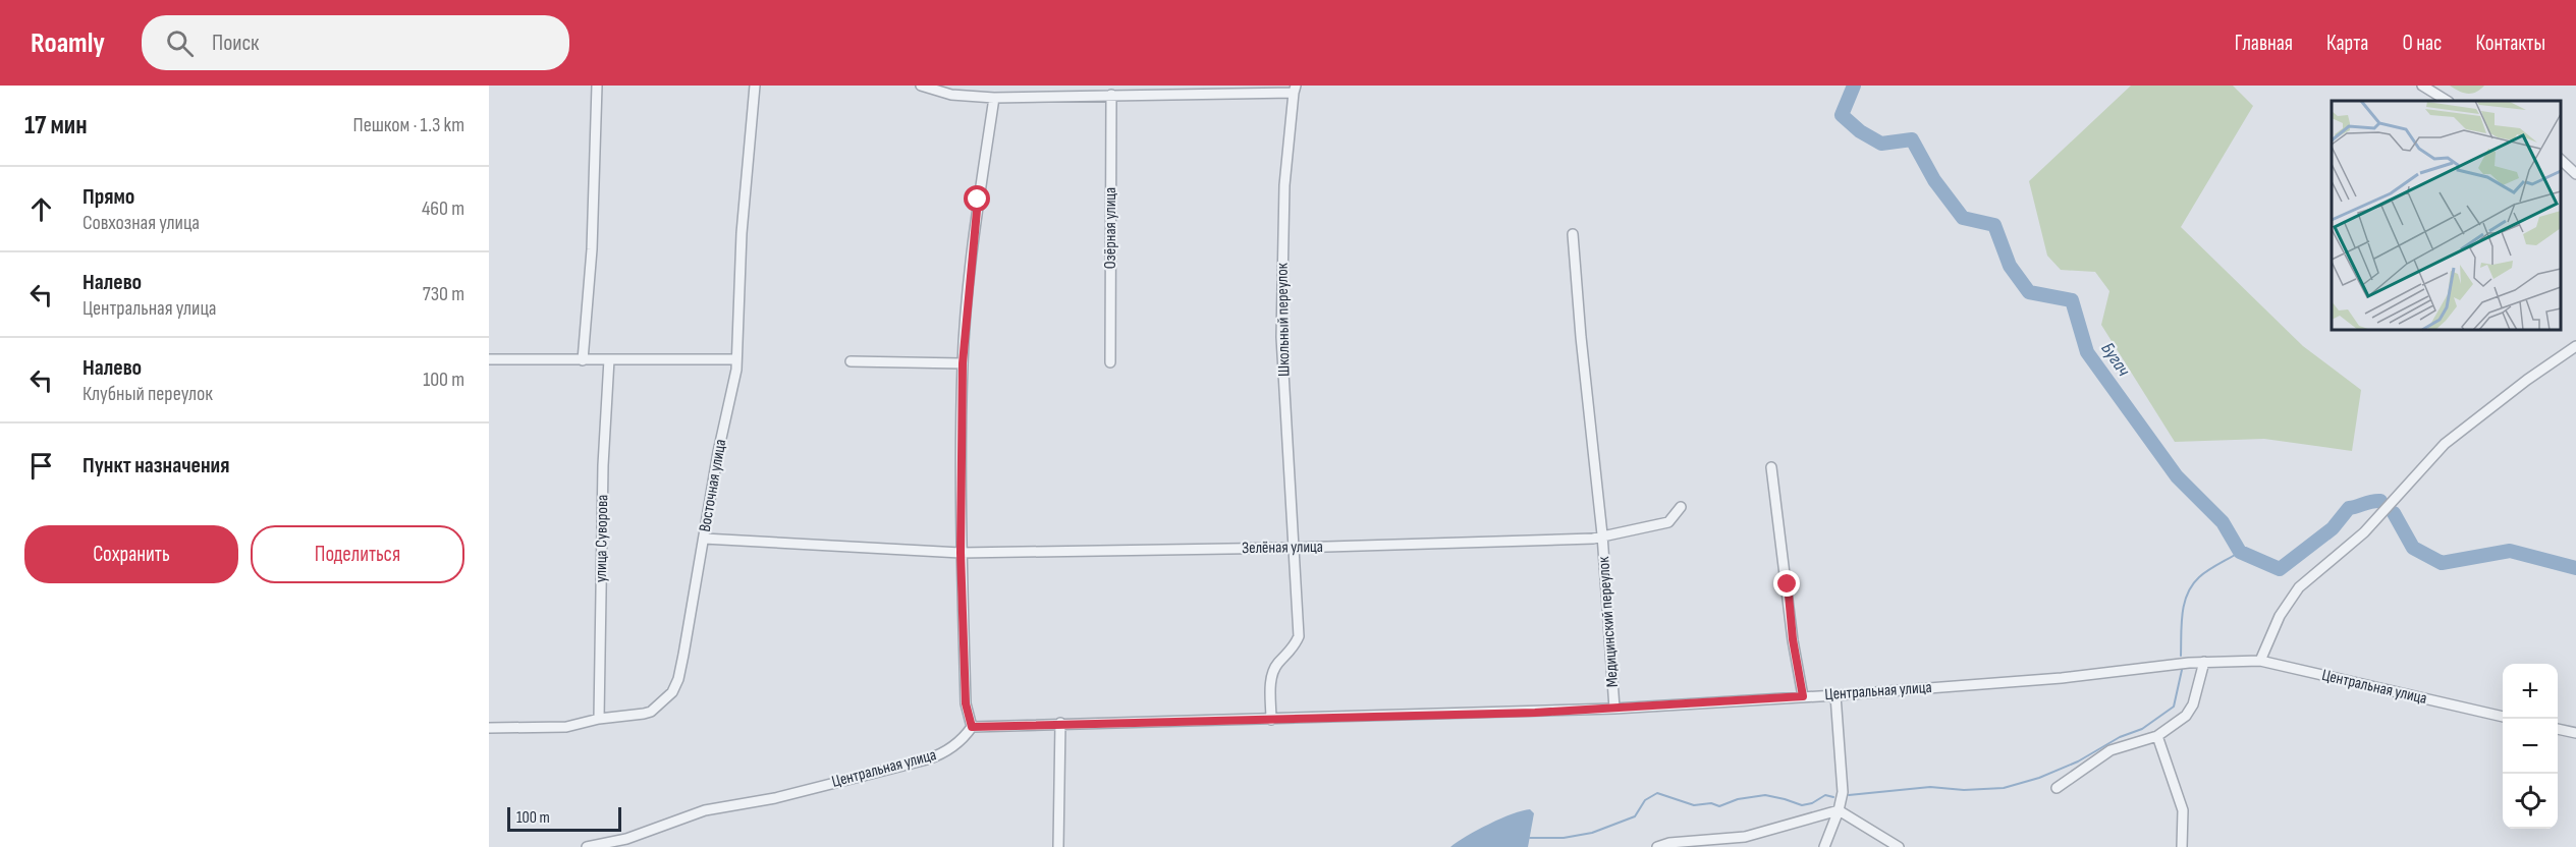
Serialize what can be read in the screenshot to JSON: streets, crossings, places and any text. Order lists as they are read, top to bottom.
{
  "streets": {
    "street": [
      "Озёрная улица",
      "Школьный переулок",
      "Восточная улица",
      "улица Суворова",
      "Зелёная улица",
      "Медицинский переулок",
      "Центральная улица"
    ]
  },
  "crossings": [
    ["Школьный переулок", "Зелёная улица"],
    ["Школьный переулок", "Центральная улица"],
    ["Восточная улица", "улица Суворова"],
    ["Восточная улица", "Зелёная улица"],
    ["Зелёная улица", "Медицинский переулок"],
    ["Медицинский переулок", "Центральная улица"]
  ],
  "water": ["Бугач"],
  "scale_bar": "100 m",
  "page": {
    "header": "Roamly",
    "search": "Поиск",
    "nav": [
      "Главная",
      "Карта",
      "О нас",
      "Контакты"
    ],
    "heading": ["17 мин", "Пешком · 1.3 km"],
    "list": [
      ["Прямо", "Совхозная улица", "460 m"],
      ["Налево", "Центральная улица", "730 m"],
      ["Налево", "Клубный переулок", "100 m"],
      "Пункт назначения"
    ],
    "buttons": ["Сохранить", "Поделиться"],
    "map_buttons": ["+", "−"],
    "scale": "100 m"
  }
}
